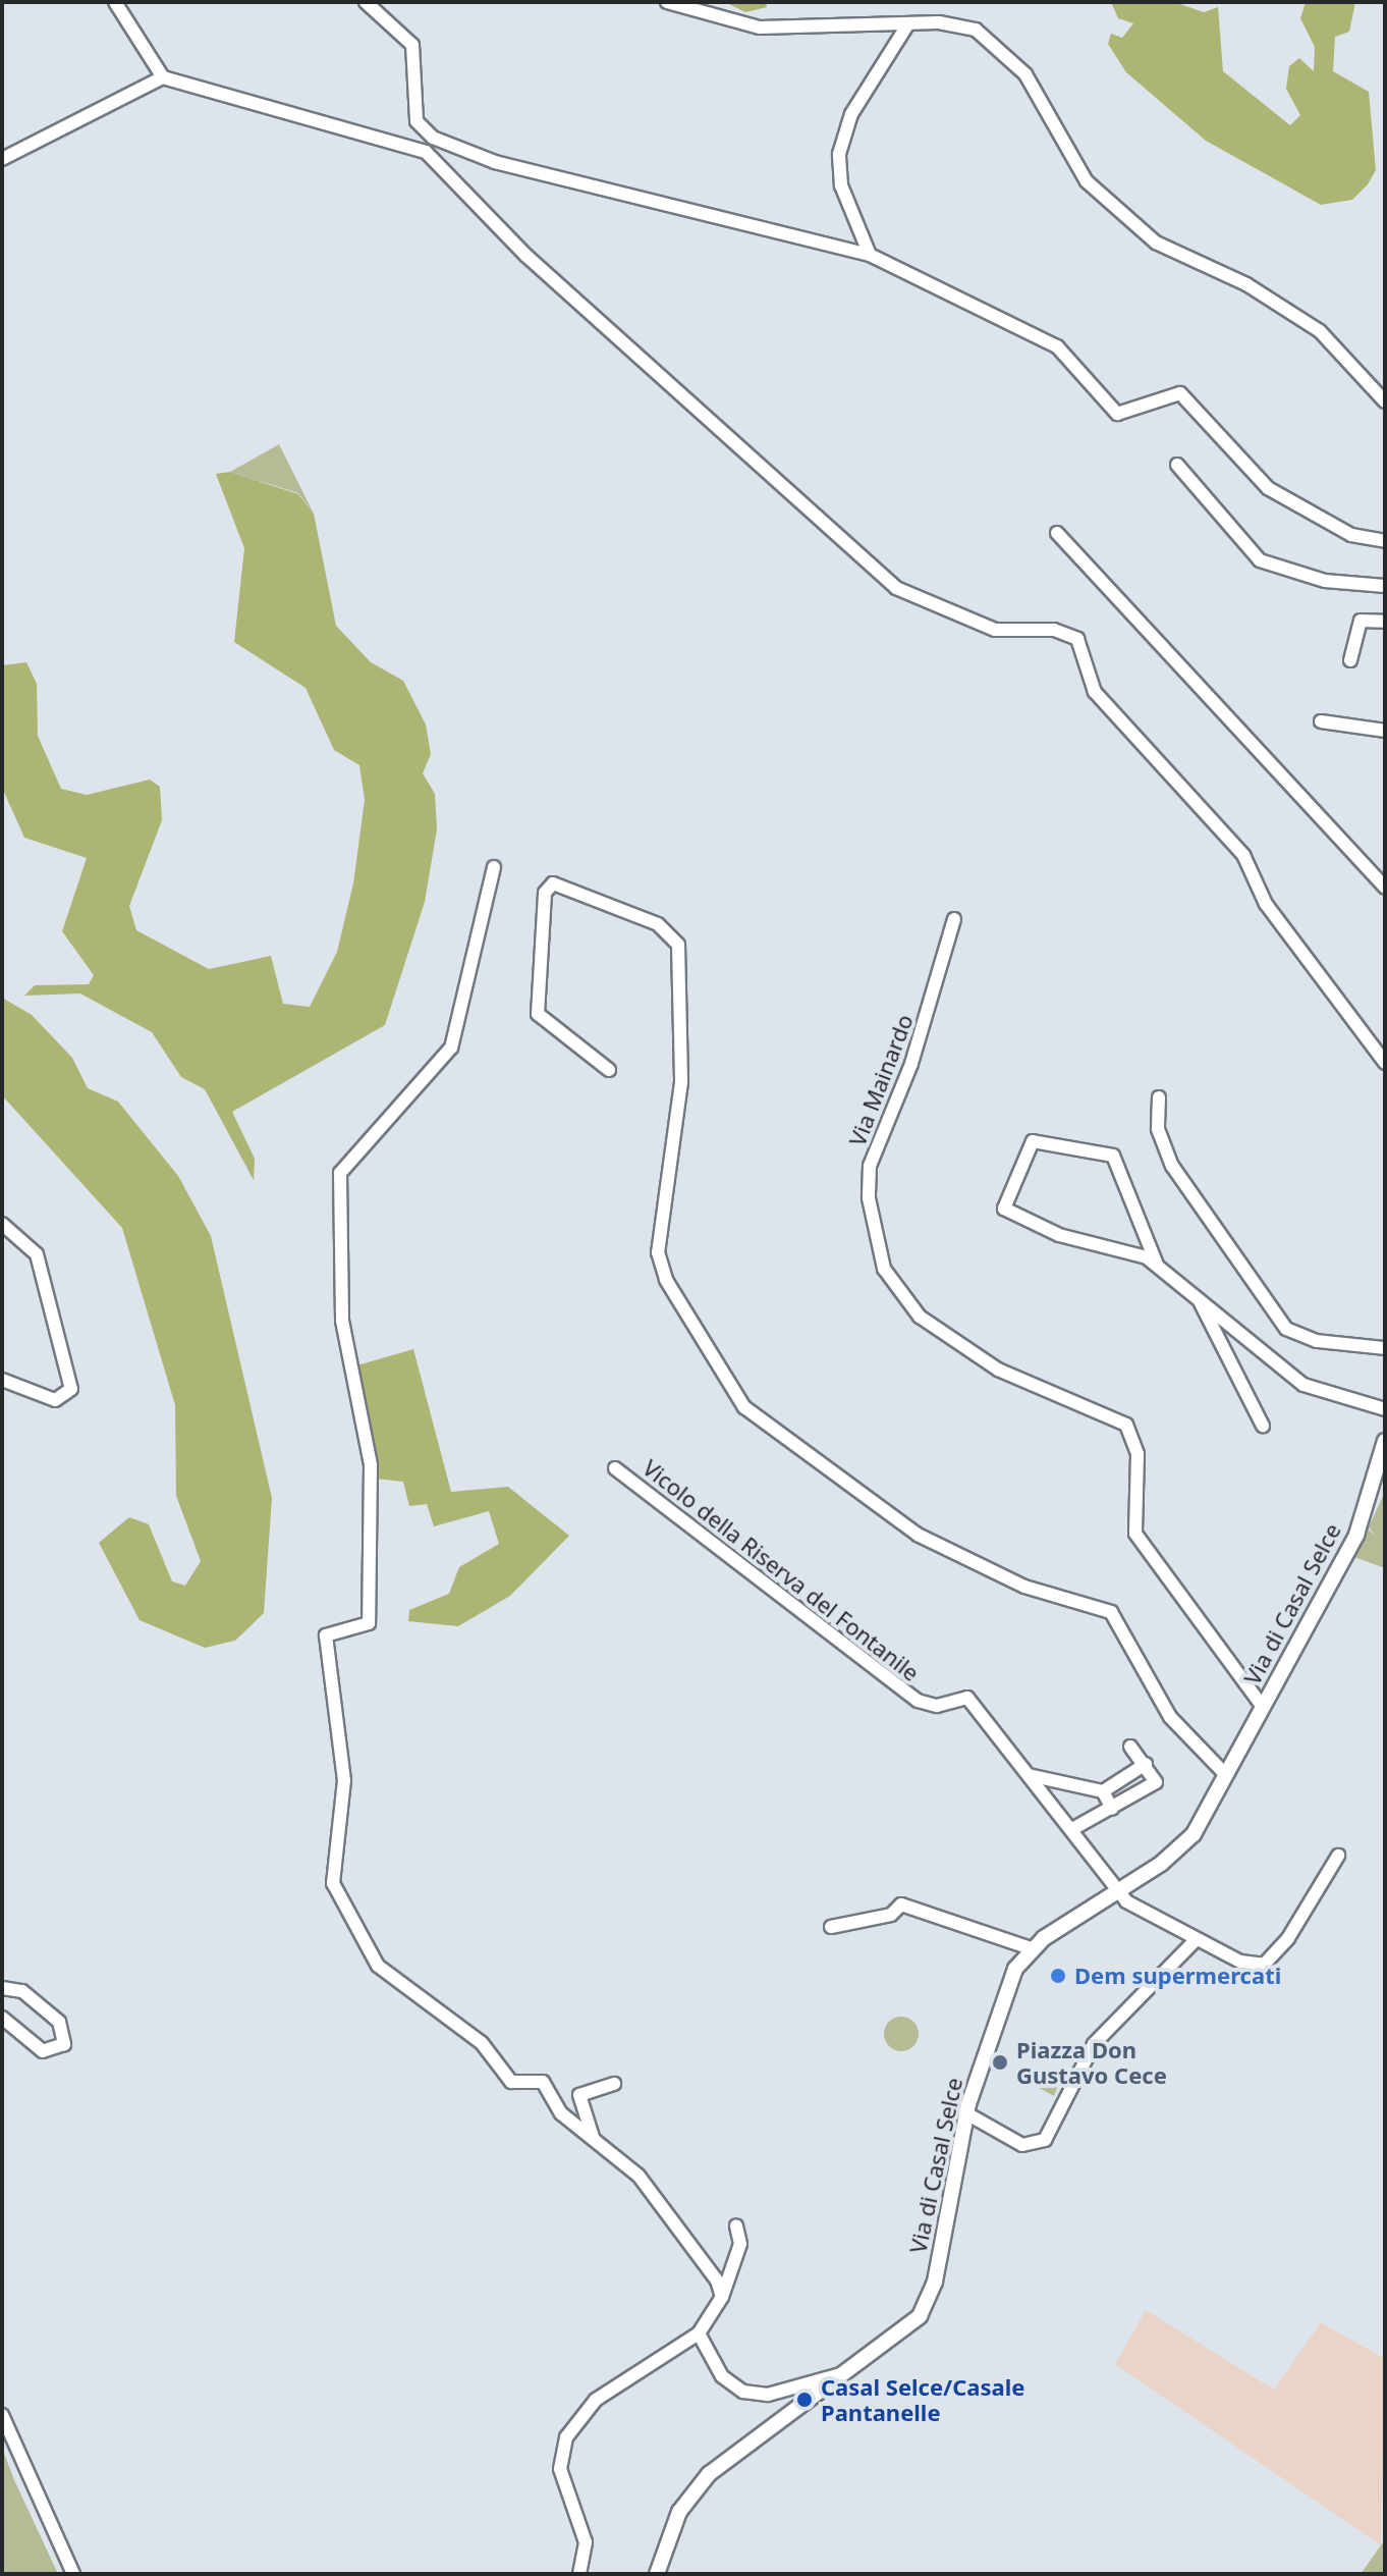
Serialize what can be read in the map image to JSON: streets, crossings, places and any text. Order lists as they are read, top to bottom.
{
  "streets": {
    "main road": ["Via di Casal Selce"],
    "street": ["Via Mainardo", "Vicolo della Riserva del Fontanile"]
  },
  "crossings": [
    ["Via Mainardo", "Via di Casal Selce"],
    ["Vicolo della Riserva del Fontanile", "Via di Casal Selce"]
  ],
  "places": ["Dem supermercati", "Piazza Don Gustavo Cece", "Casal Selce/Casale Pantanelle"]
}
